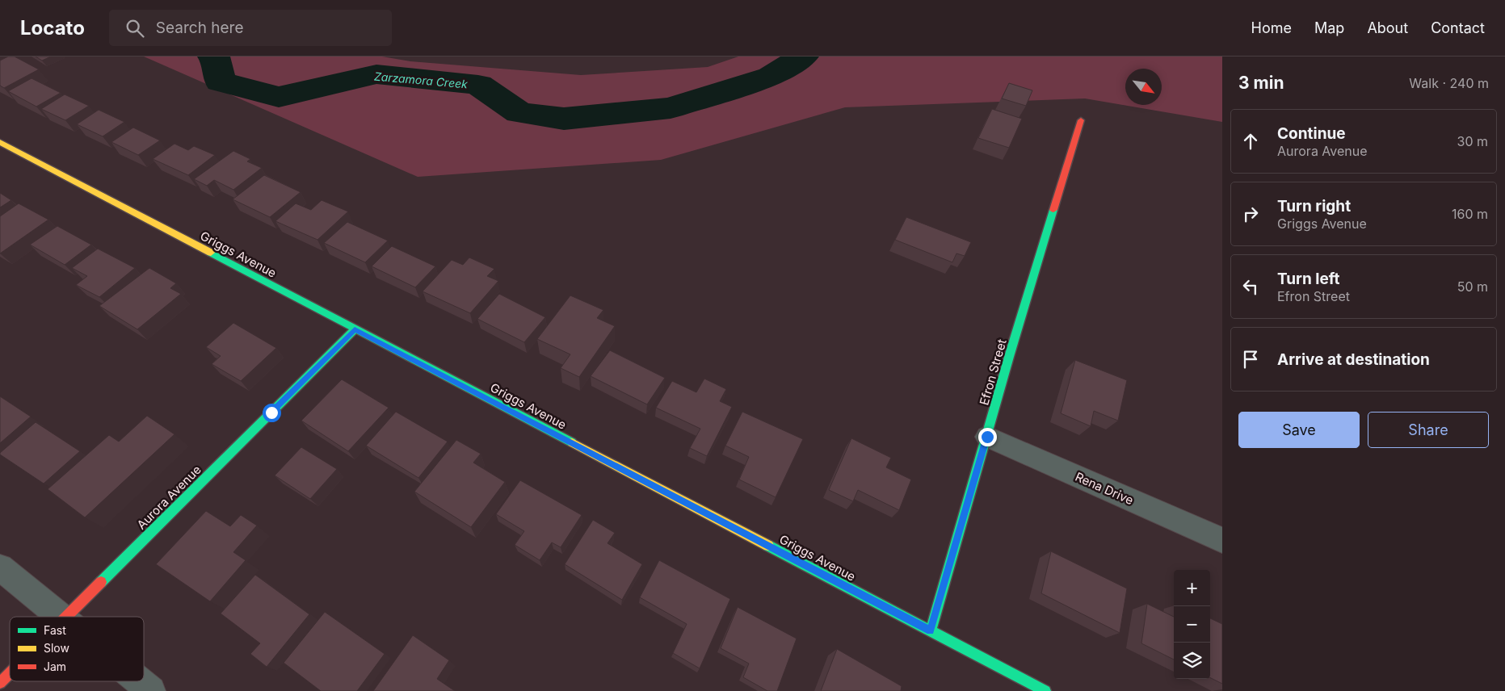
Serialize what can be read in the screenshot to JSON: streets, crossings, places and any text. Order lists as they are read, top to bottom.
{
  "streets": {
    "street": [
      "Griggs Avenue",
      "Efron Street",
      "Rena Drive",
      "Aurora Avenue"
    ]
  },
  "crossings": [
    ["Griggs Avenue", "Efron Street"],
    ["Griggs Avenue", "Aurora Avenue"],
    ["Efron Street", "Rena Drive"]
  ],
  "water": ["Zarzamora Creek"],
  "legend": ["Fast", "Slow", "Jam"],
  "north": "bottom right",
  "page": {
    "header": "Locato",
    "search": "Search here",
    "nav": [
      "Home",
      "Map",
      "About",
      "Contact"
    ],
    "heading": ["3 min", "Walk · 240 m"],
    "list": [
      ["Continue", "Aurora Avenue", "30 m"],
      ["Turn right", "Griggs Avenue", "160 m"],
      ["Turn left", "Efron Street", "50 m"],
      "Arrive at destination"
    ],
    "buttons": ["Save", "Share"],
    "map_buttons": ["+", "−"]
  }
}
